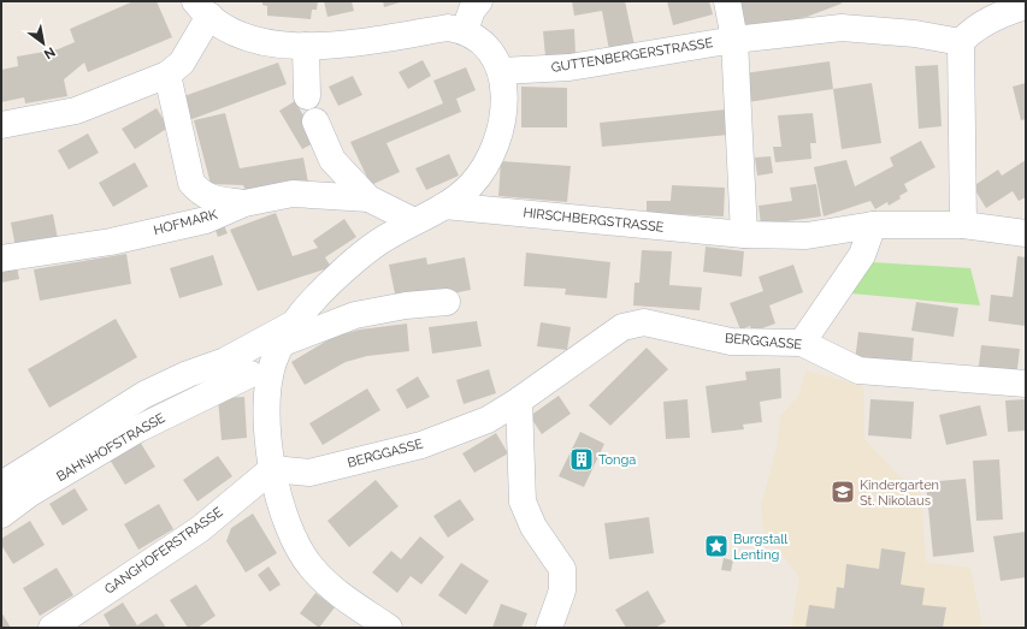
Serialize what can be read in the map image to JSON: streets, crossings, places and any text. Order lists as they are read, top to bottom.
{
  "streets": {
    "street": [
      "GUTTENBERGERSTRASSE",
      "HIRSCHBERGSTRASSE",
      "HOFMARK",
      "BERGGASSE",
      "BAHNHOFSTRASSE",
      "GANGHOFERSTRASSE"
    ]
  },
  "crossings": [
    ["BERGGASSE", "GANGHOFERSTRASSE"]
  ],
  "places": {
    "building": ["Tonga"],
    "school or university": ["Kindergarten St. Nikolaus"],
    "place": ["Burgstall Lenting"]
  },
  "north": "bottom right"
}
